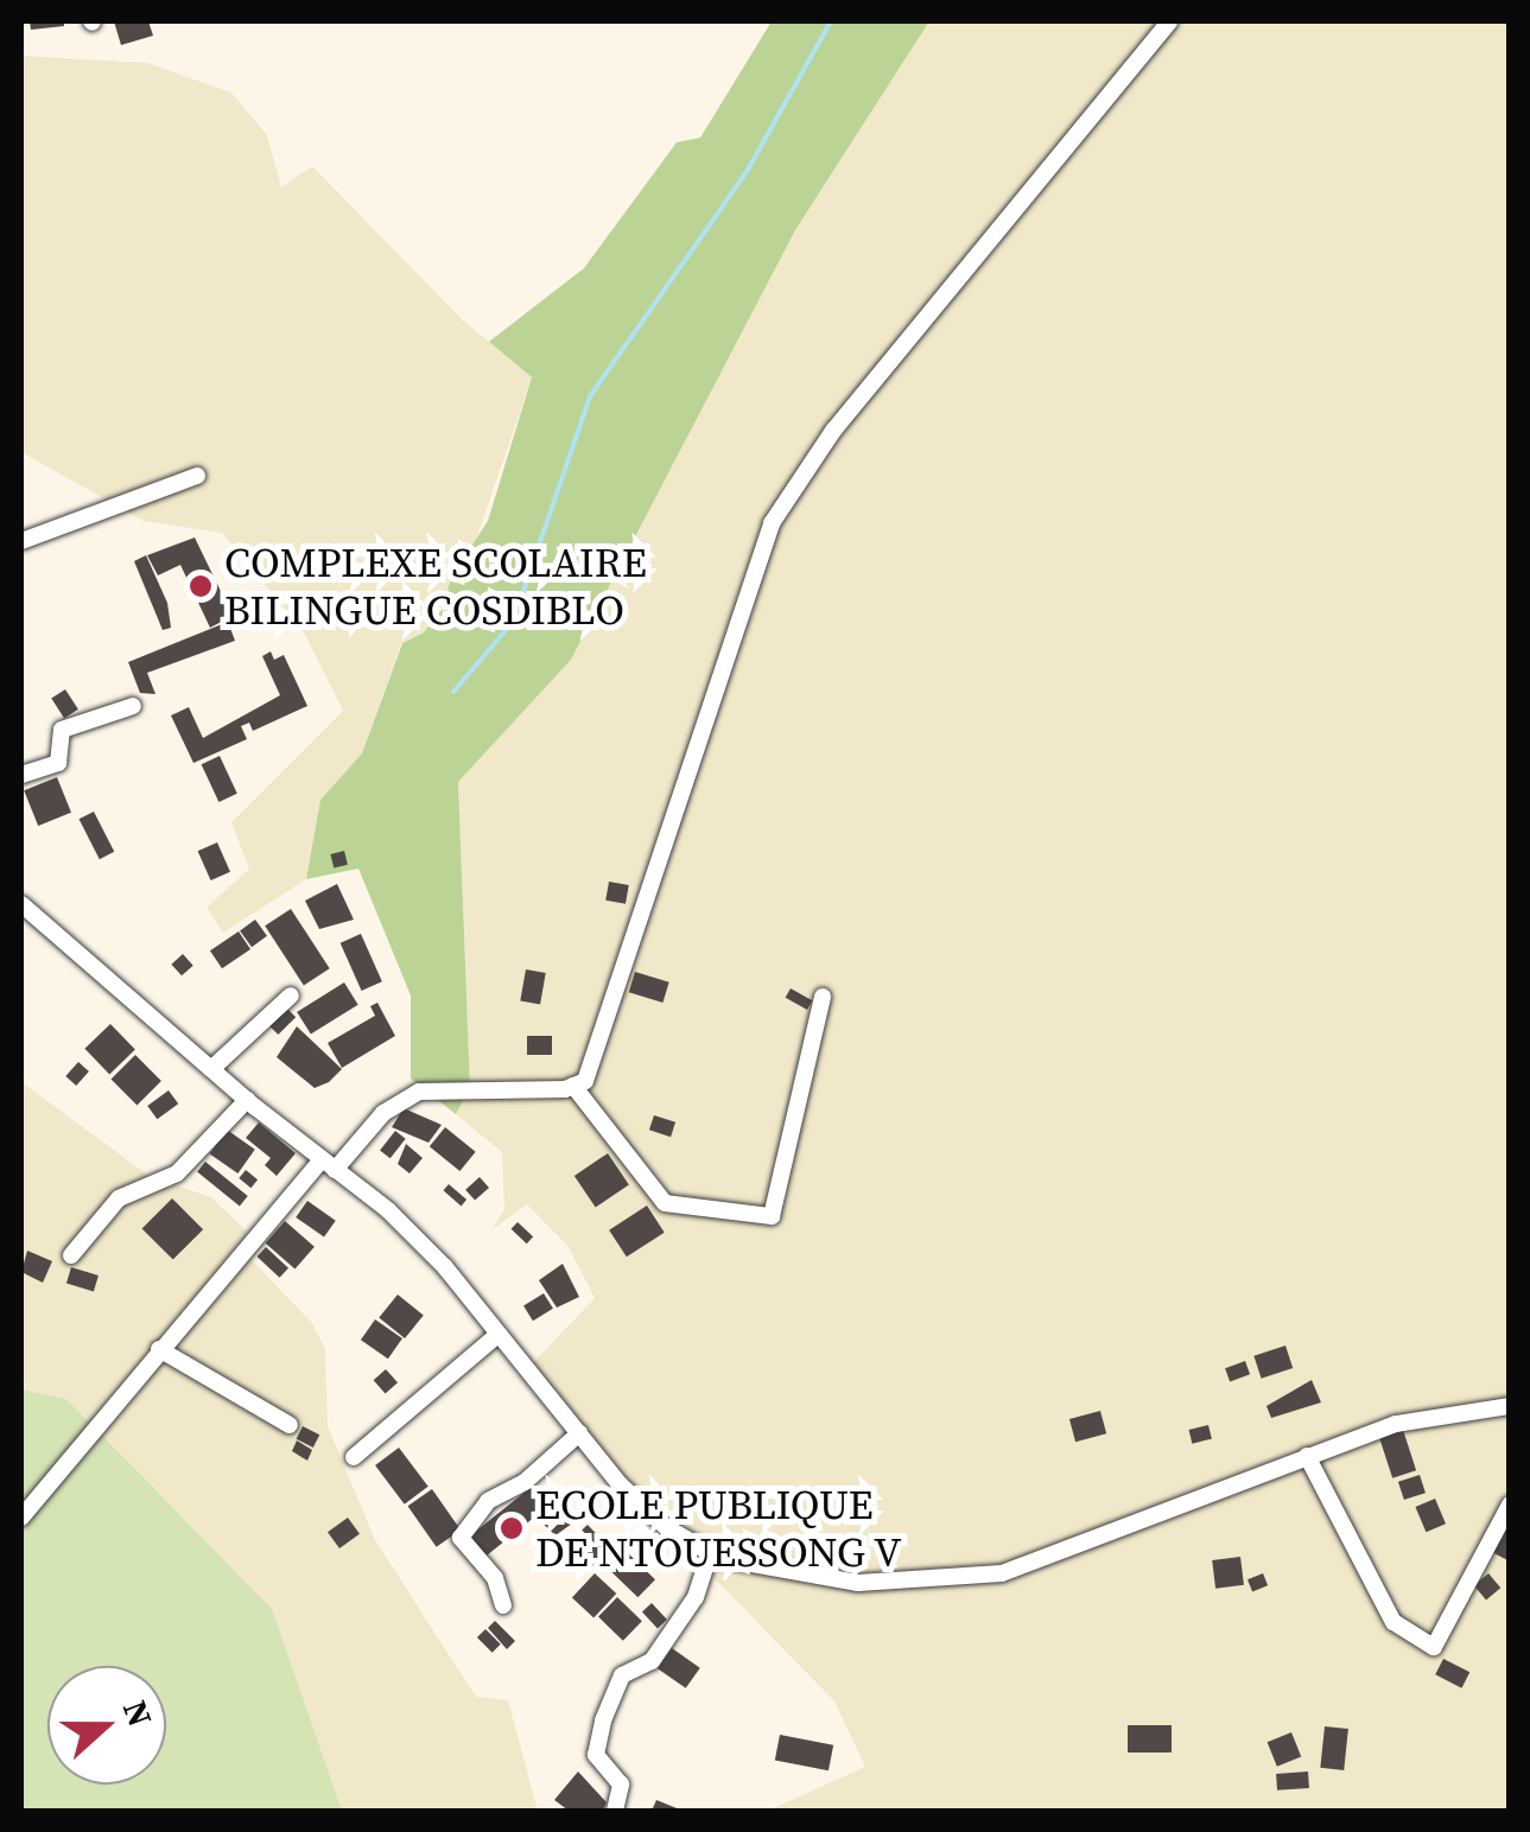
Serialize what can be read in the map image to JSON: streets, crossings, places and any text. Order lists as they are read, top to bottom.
{
  "places": ["COMPLEXE SCOLAIRE BILINGUE COSDIBLO", "ECOLE PUBLIQUE DE NTOUESSONG V"],
  "north": "right"
}
